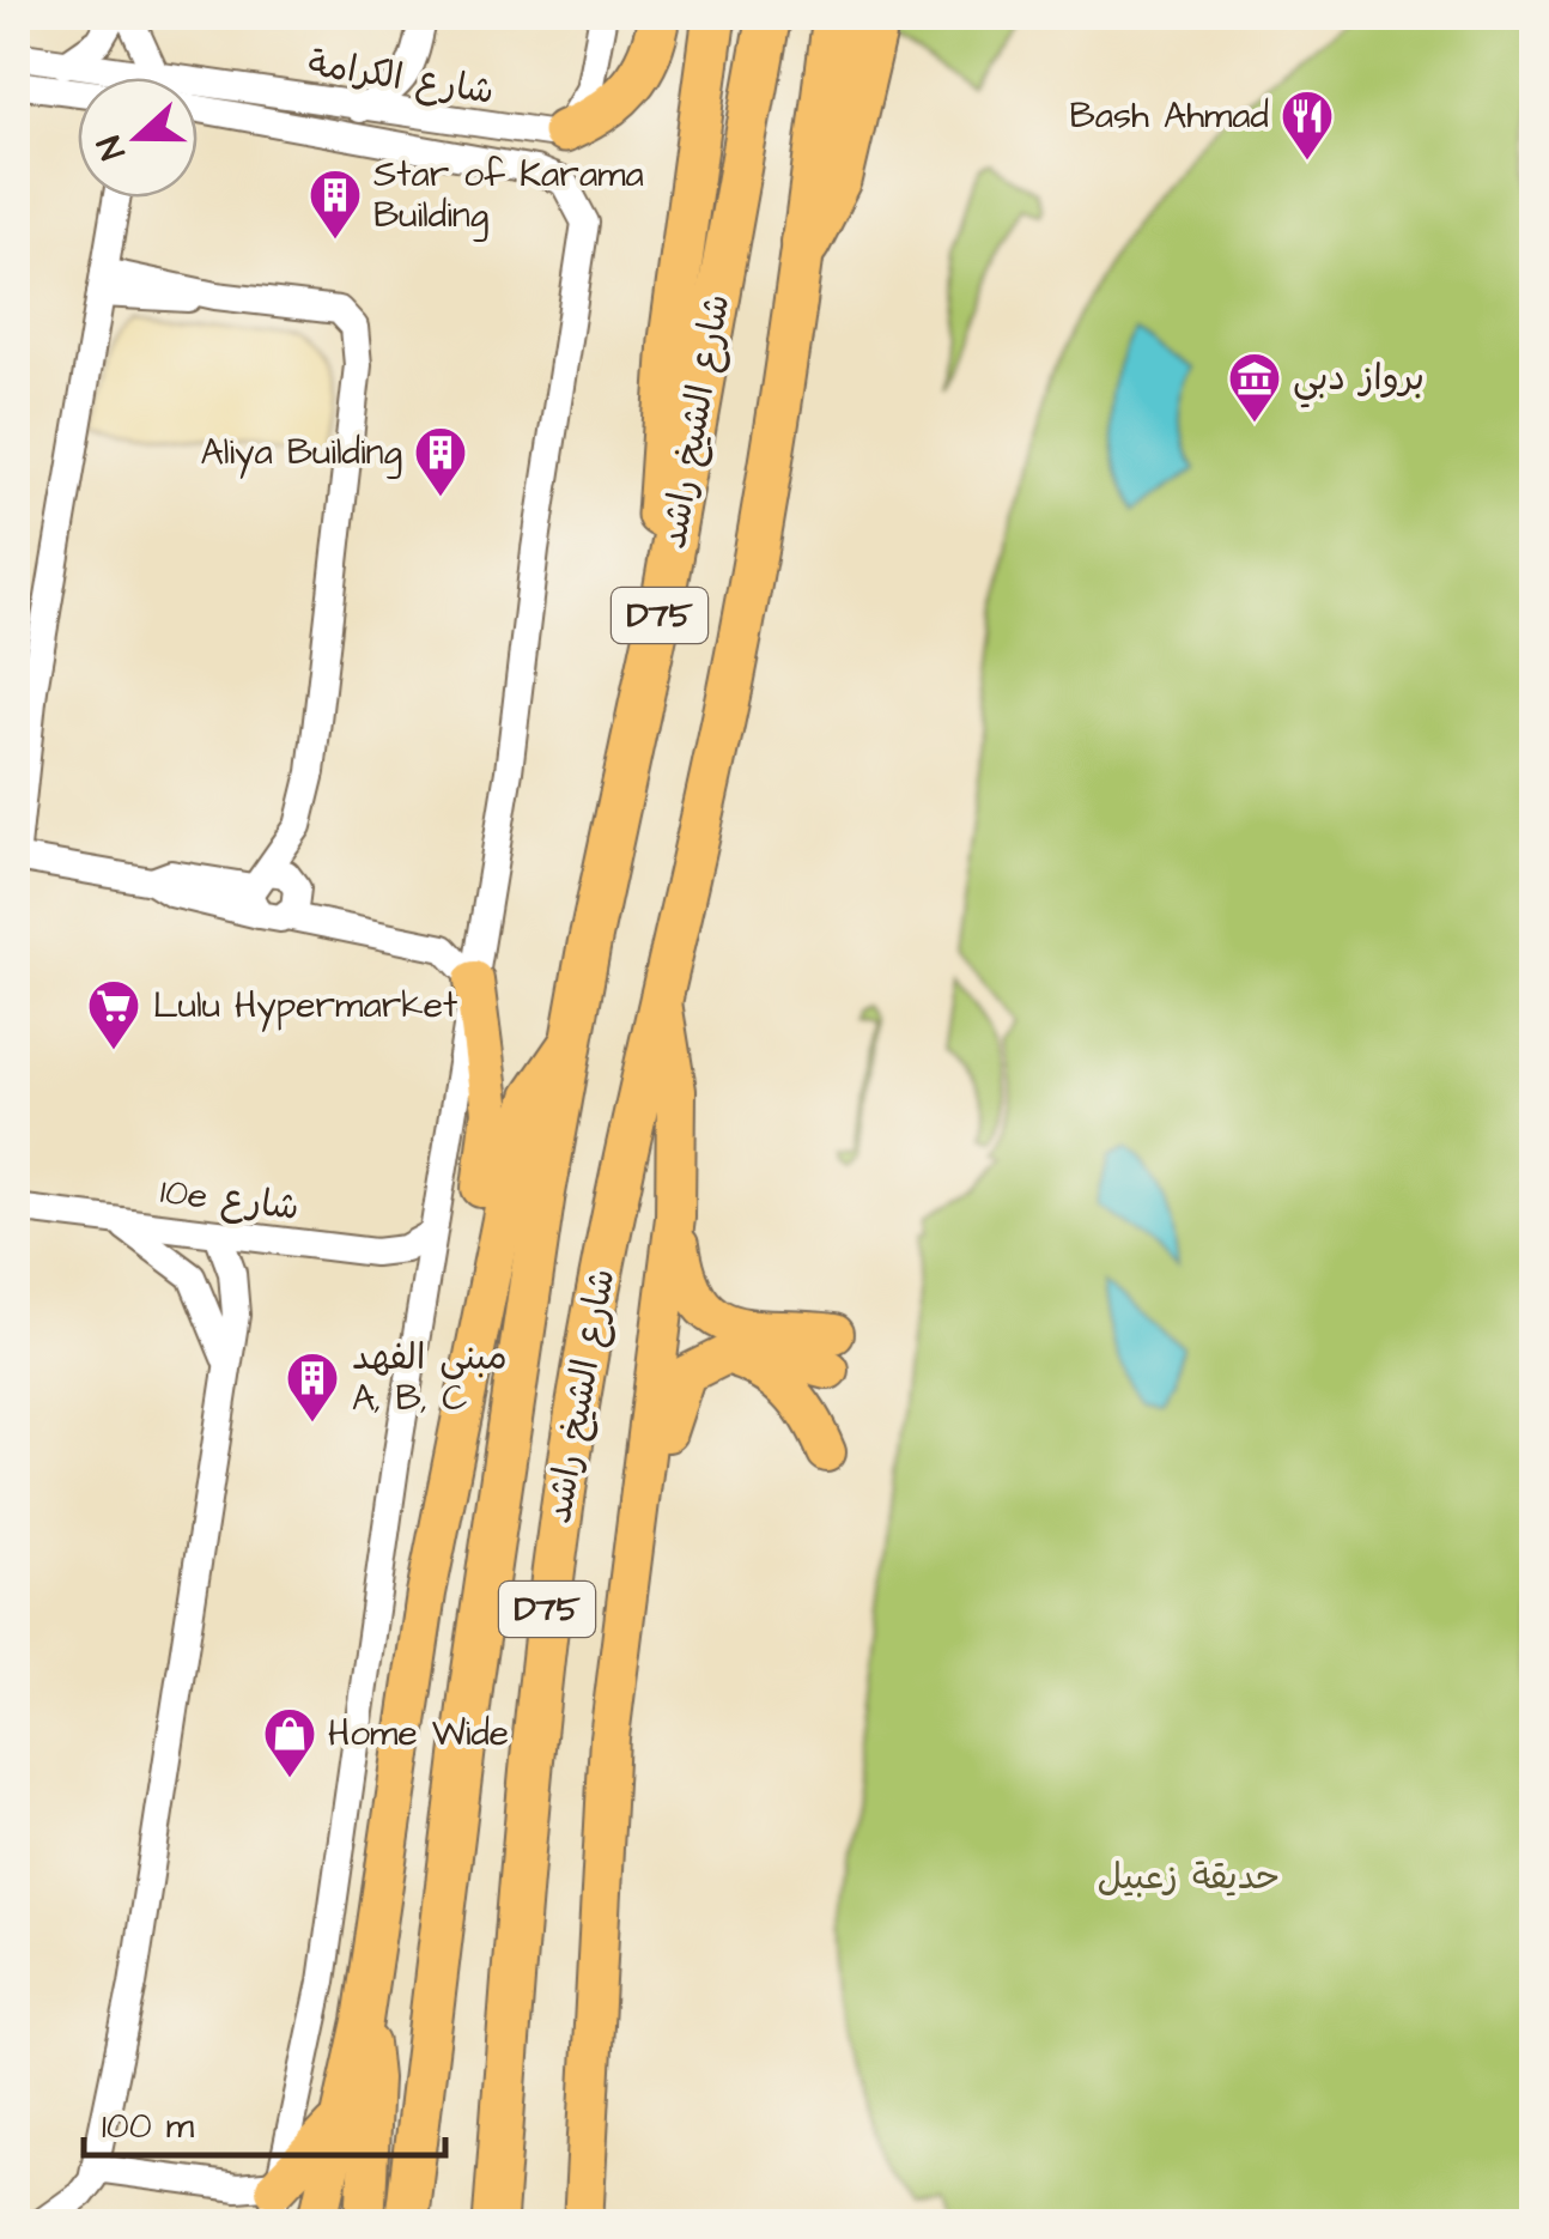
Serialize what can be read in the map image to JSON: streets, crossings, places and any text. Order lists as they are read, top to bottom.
{
  "streets": {
    "highway": ["شارع الشيخ راشد", "D75"],
    "street": ["شارع الكرامة", "10e شارع"]
  },
  "parks": ["حديقة زعبيل"],
  "places": {
    "restaurant": ["Bash Ahmad"],
    "building": ["Star of Karama Building", "Aliya Building", "مبنى الفهد A, B, C"],
    "museum": ["برواز دبي"],
    "supermarket": ["Lulu Hypermarket"],
    "shop": ["Home Wide"]
  },
  "scale_bar": "100 m",
  "north": "left"
}
